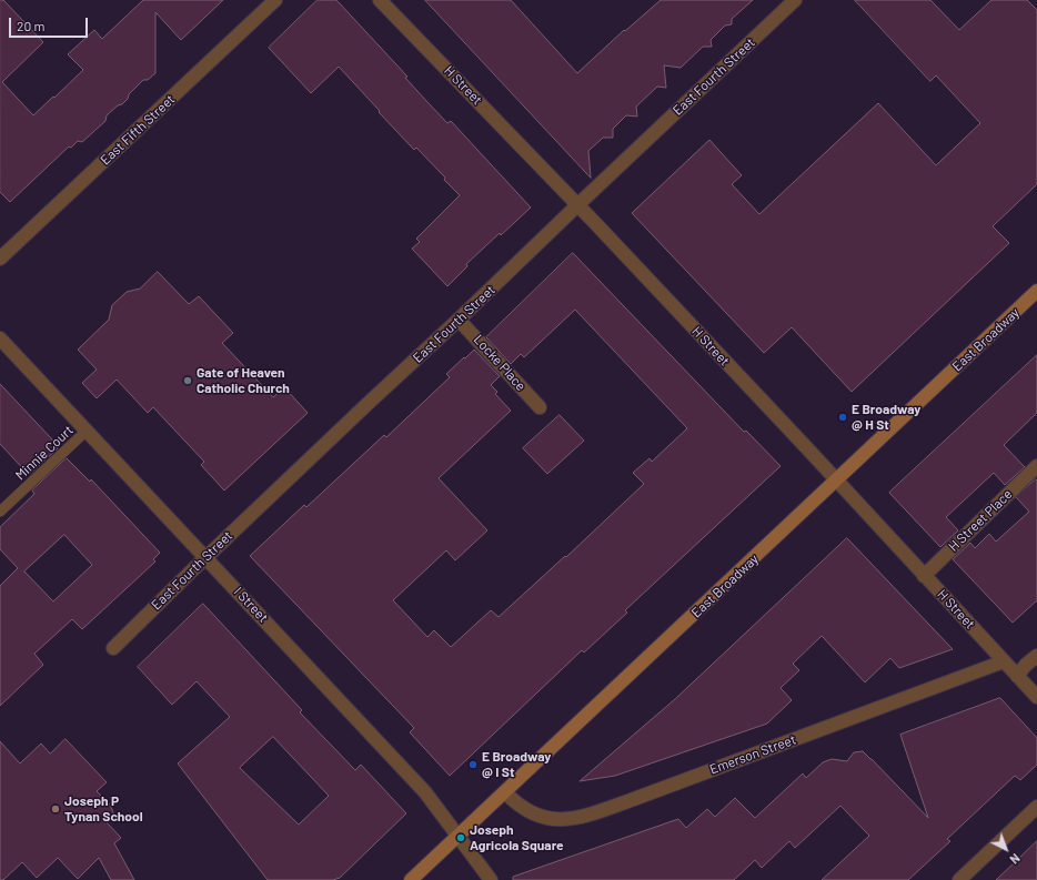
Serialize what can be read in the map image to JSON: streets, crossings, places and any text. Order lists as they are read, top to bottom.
{
  "streets": {
    "main road": ["East Broadway"],
    "street": [
      "East Fourth Street",
      "H Street",
      "East Fifth Street",
      "Locke Place",
      "H Street Place",
      "I Street",
      "Emerson Street"
    ],
    "lane": ["Minnie Court"]
  },
  "crossings": [
    ["East Fourth Street", "H Street"],
    ["East Fourth Street", "Locke Place"],
    ["East Fourth Street", "I Street"],
    ["H Street", "East Broadway"],
    ["H Street", "H Street Place"],
    ["H Street", "Emerson Street"],
    ["East Broadway", "I Street"],
    ["East Broadway", "Emerson Street"],
    ["Minnie Court", "I Street"]
  ],
  "places": [
    "Gate of Heaven Catholic Church",
    "E Broadway @ H St",
    "E Broadway @ I St",
    "Joseph P Tynan School",
    "Joseph Agricola Square"
  ],
  "scale_bar": "20 m",
  "north": "bottom right"
}
